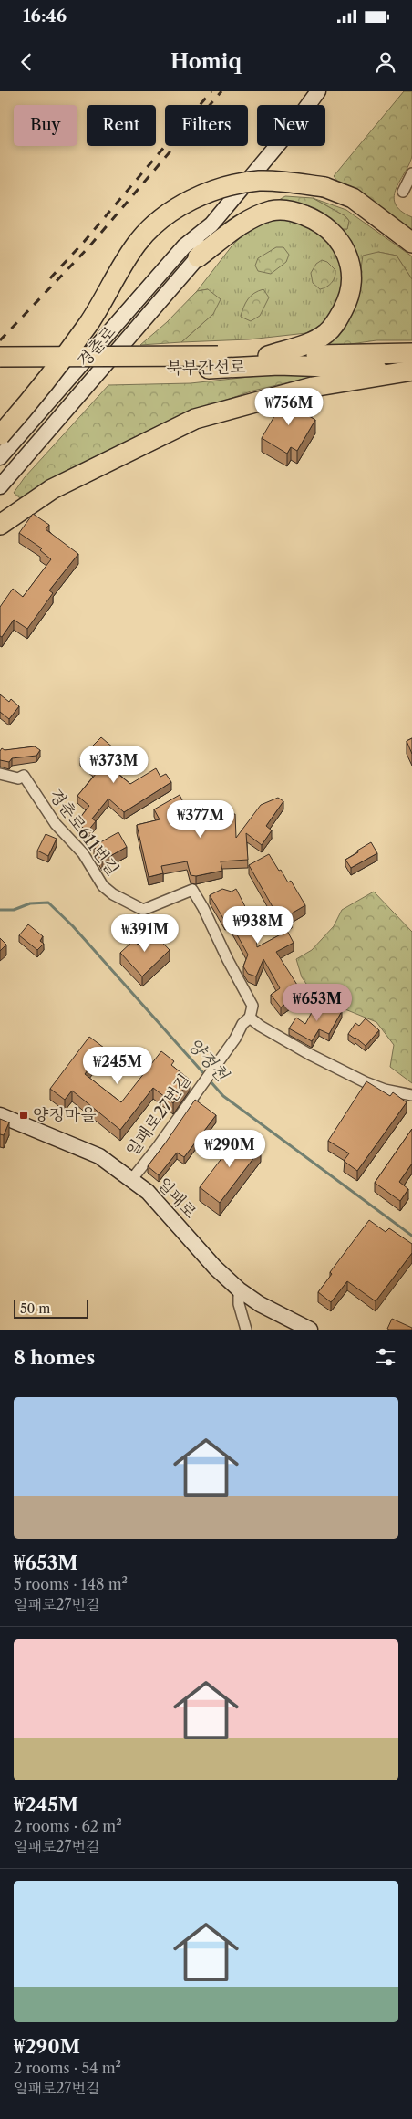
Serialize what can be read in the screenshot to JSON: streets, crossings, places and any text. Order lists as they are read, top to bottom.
{
  "streets": {
    "highway": ["북부간선로"],
    "main road": ["경춘로", "일패로"],
    "street": ["경춘로611번길", "일패로27번길"]
  },
  "crossings": [
    ["경춘로611번길", "일패로27번길"],
    ["일패로27번길", "일패로"]
  ],
  "water": ["양정천"],
  "places": {
    "transit": ["양정마을"]
  },
  "scale_bar": "50 m",
  "page": {
    "status": "16:46",
    "header": "Homiq",
    "chip": [
      "Buy",
      "Rent",
      "Filters",
      "New"
    ],
    "price": [
      "₩756M",
      "₩373M",
      "₩377M",
      "₩938M",
      "₩391M",
      "₩653M",
      "₩245M",
      "₩290M"
    ],
    "scale": "50 m",
    "heading": "8 homes",
    "list": [
      {
        "name": "₩653M",
        "note": "5 rooms · 148 m² · 일패로27번길"
      },
      {
        "name": "₩245M",
        "note": "2 rooms · 62 m² · 일패로27번길"
      },
      {
        "name": "₩290M",
        "note": "2 rooms · 54 m² · 일패로27번길"
      }
    ]
  }
}
